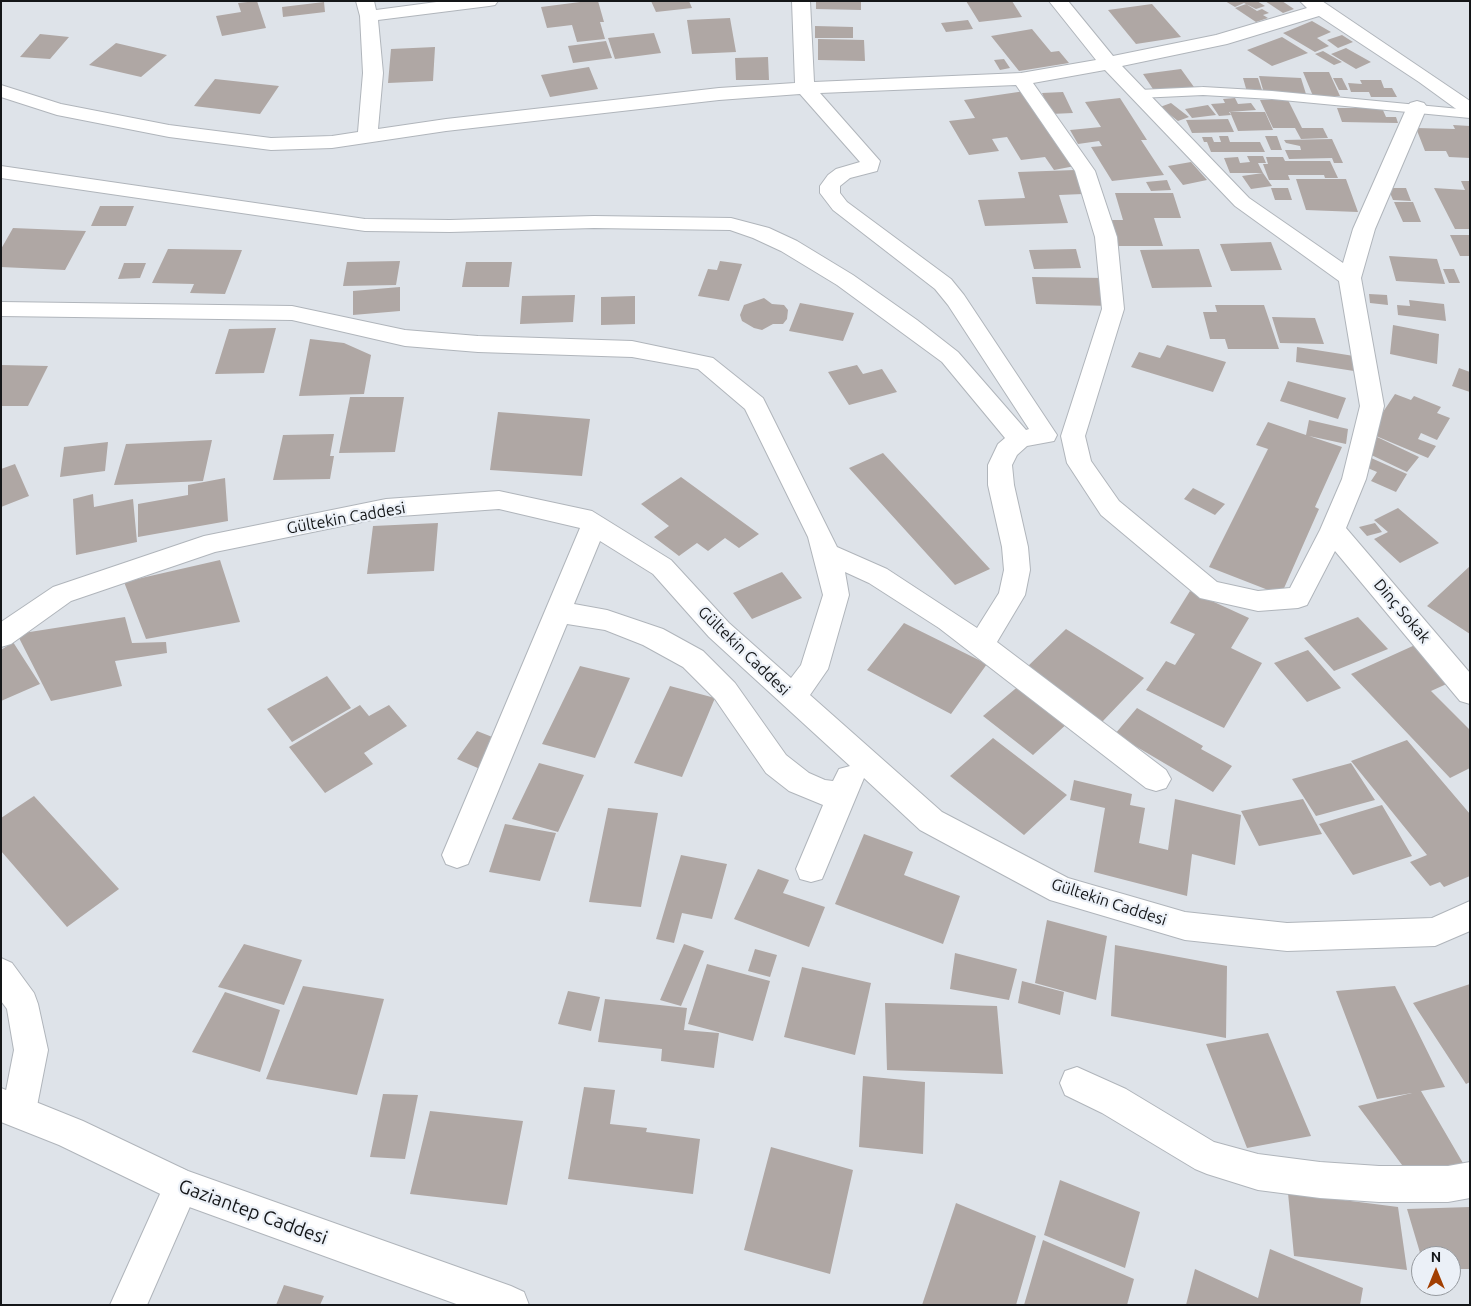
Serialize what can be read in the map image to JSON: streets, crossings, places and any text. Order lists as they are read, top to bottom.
{
  "streets": {
    "street": ["Gültekin Caddesi", "Dinç Sokak", "Gaziantep Caddesi"]
  },
  "north": "top"
}
